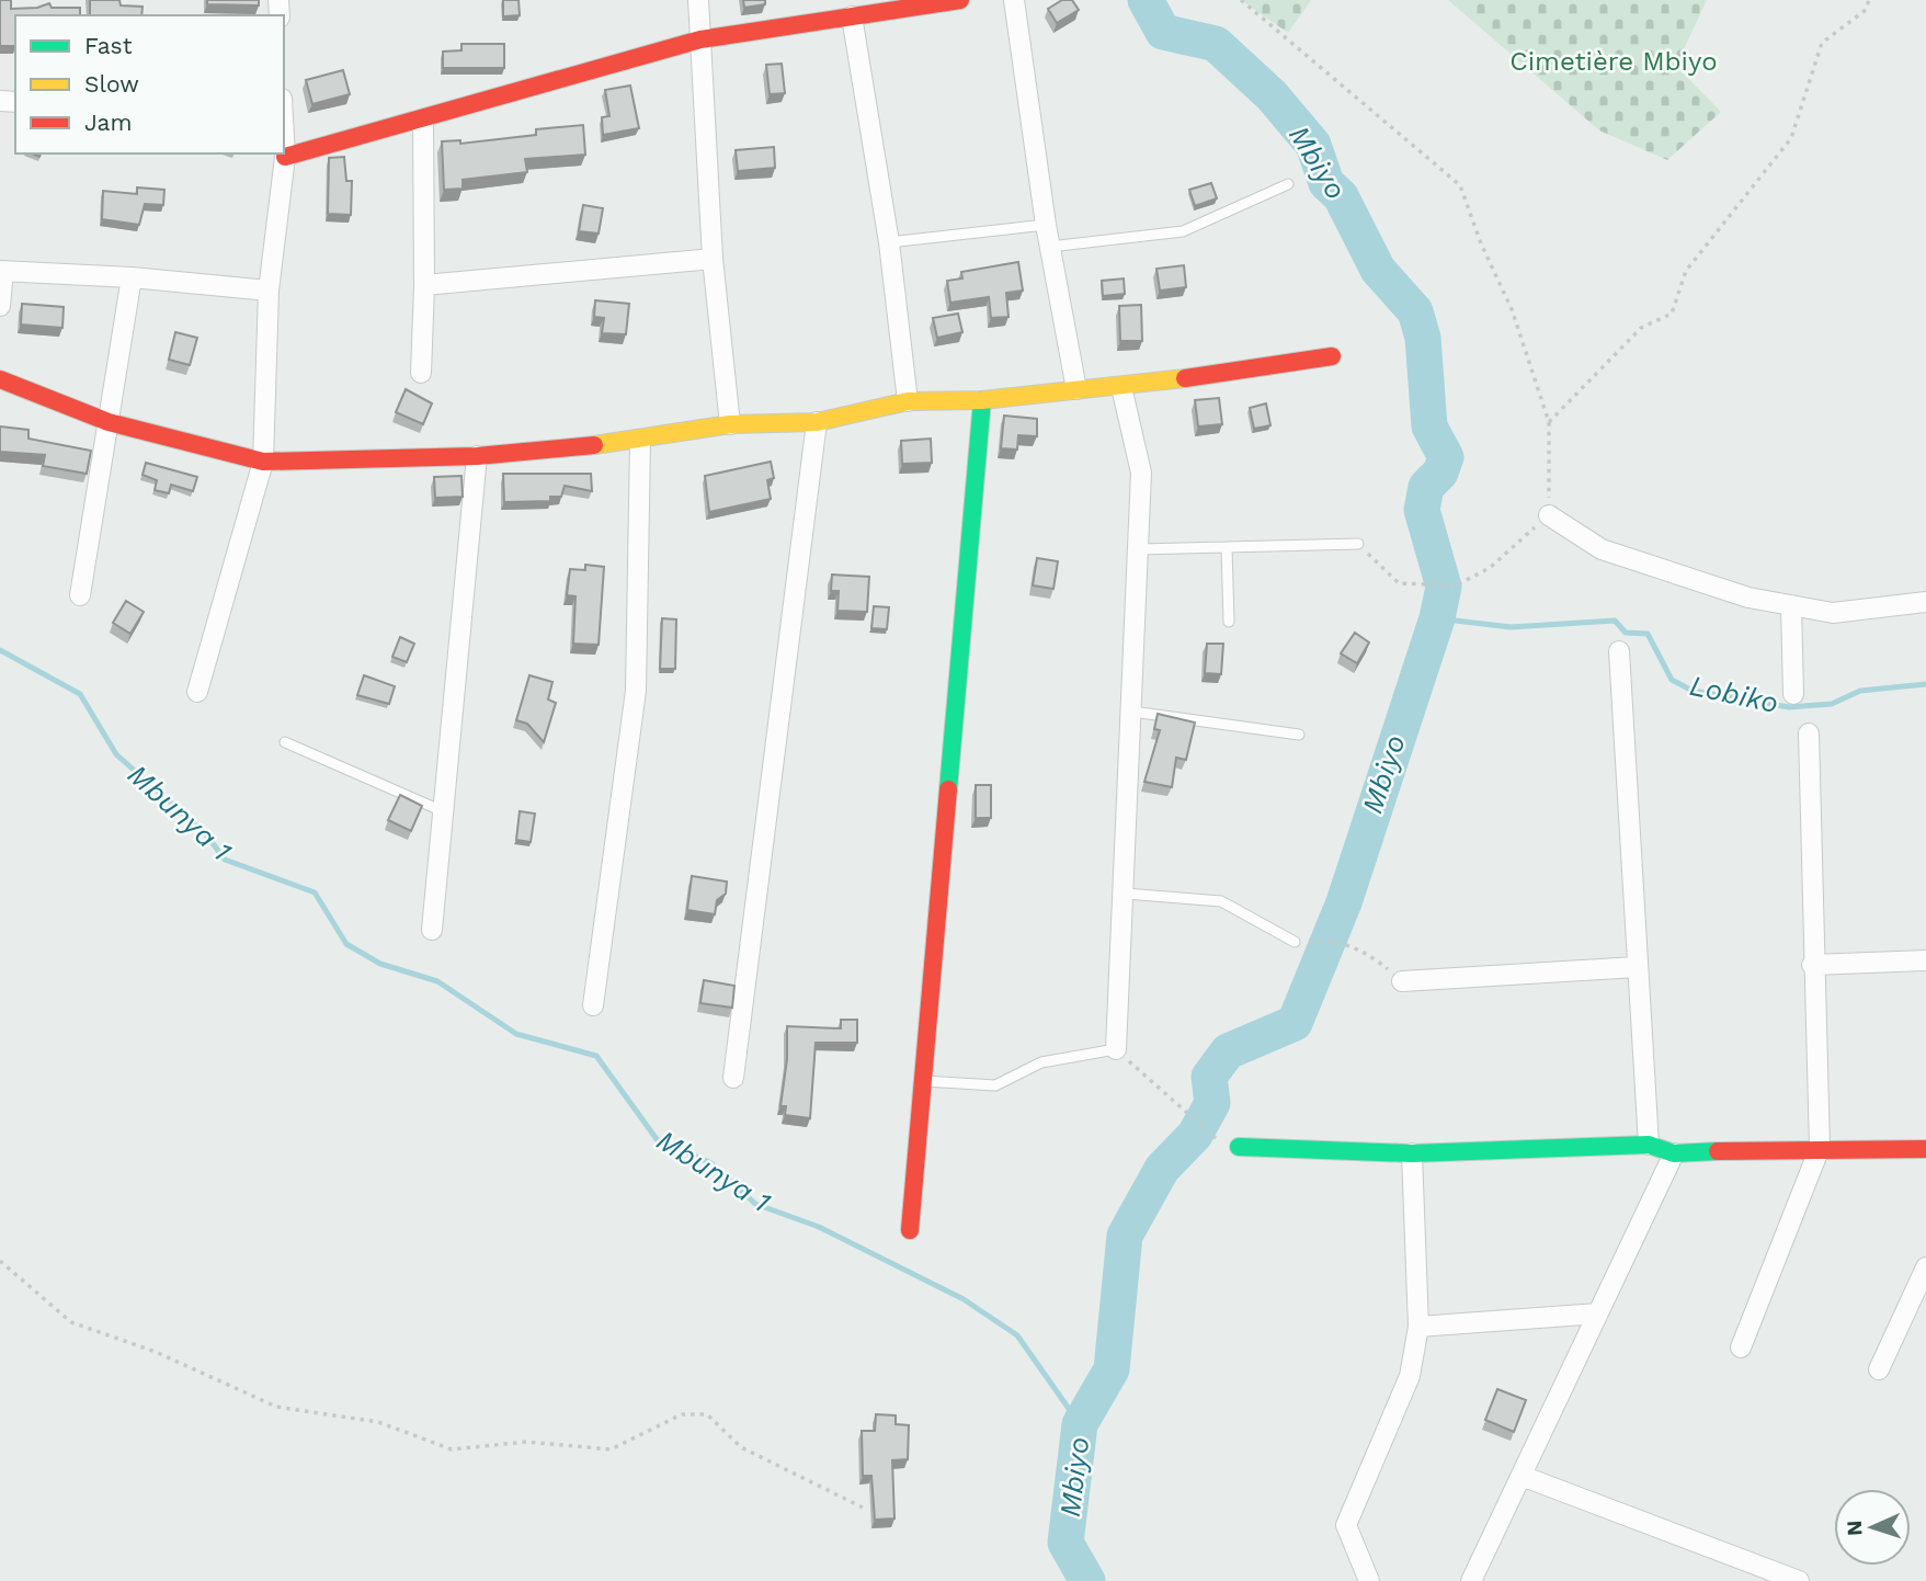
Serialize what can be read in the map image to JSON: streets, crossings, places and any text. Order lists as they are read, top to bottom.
{
  "water": ["Mbiyo", "Lobiko", "Mbunya 1"],
  "parks": ["Cimetière Mbiyo"],
  "legend": ["Fast", "Slow", "Jam"],
  "north": "left"
}
